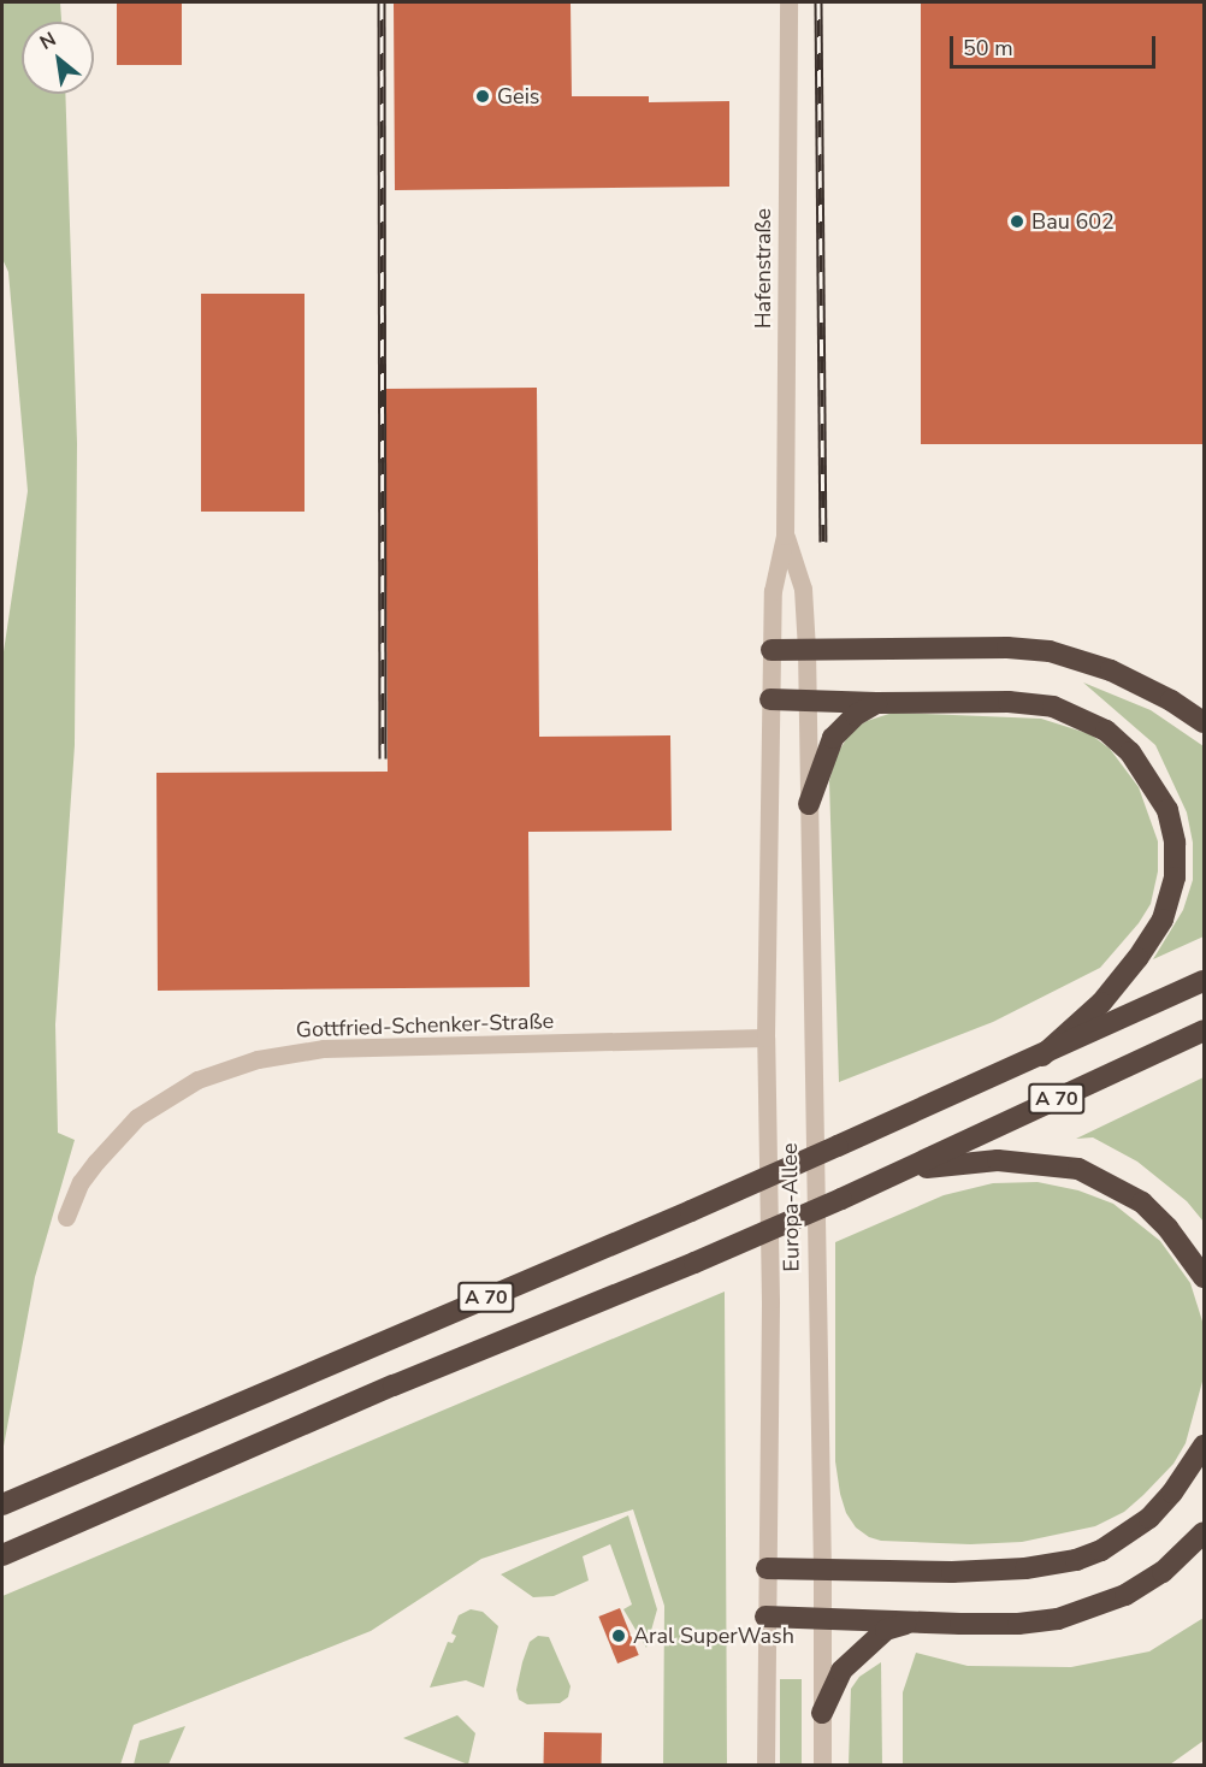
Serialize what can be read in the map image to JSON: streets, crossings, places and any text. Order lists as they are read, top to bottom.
{
  "streets": {
    "highway": ["A 70"],
    "street": ["Hafenstraße", "Gottfried-Schenker-Straße", "Europa-Allee"]
  },
  "crossings": [
    ["Hafenstraße", "Europa-Allee"],
    ["Gottfried-Schenker-Straße", "Europa-Allee"]
  ],
  "places": ["Geis", "Bau 602", "Aral SuperWash"],
  "scale_bar": "50 m",
  "north": "top left"
}
